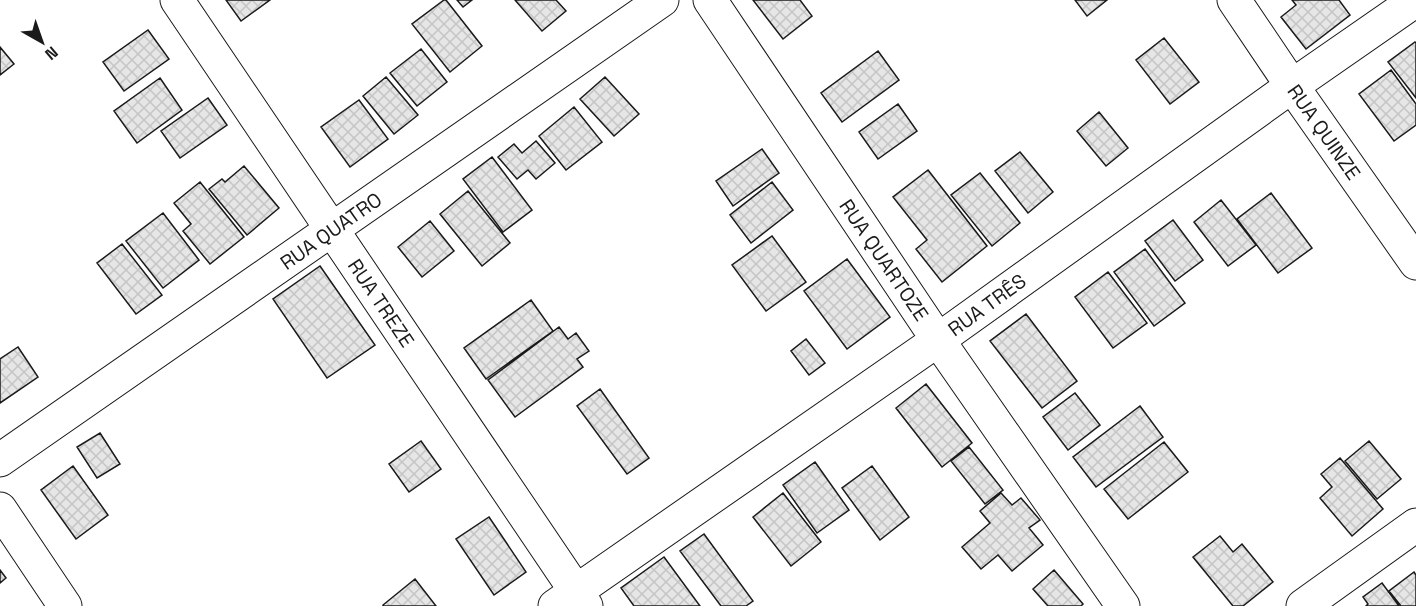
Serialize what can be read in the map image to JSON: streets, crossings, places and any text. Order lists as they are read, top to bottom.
{
  "streets": {
    "street": [
      "RUA QUINZE",
      "RUA QUATRO",
      "RUA QUARTOZE",
      "RUA TREZE",
      "RUA TRÊS"
    ]
  },
  "crossings": [
    ["RUA QUINZE", "RUA TRÊS"],
    ["RUA QUATRO", "RUA TREZE"],
    ["RUA QUARTOZE", "RUA TRÊS"],
    ["RUA TREZE", "RUA TRÊS"]
  ],
  "north": "bottom right"
}
